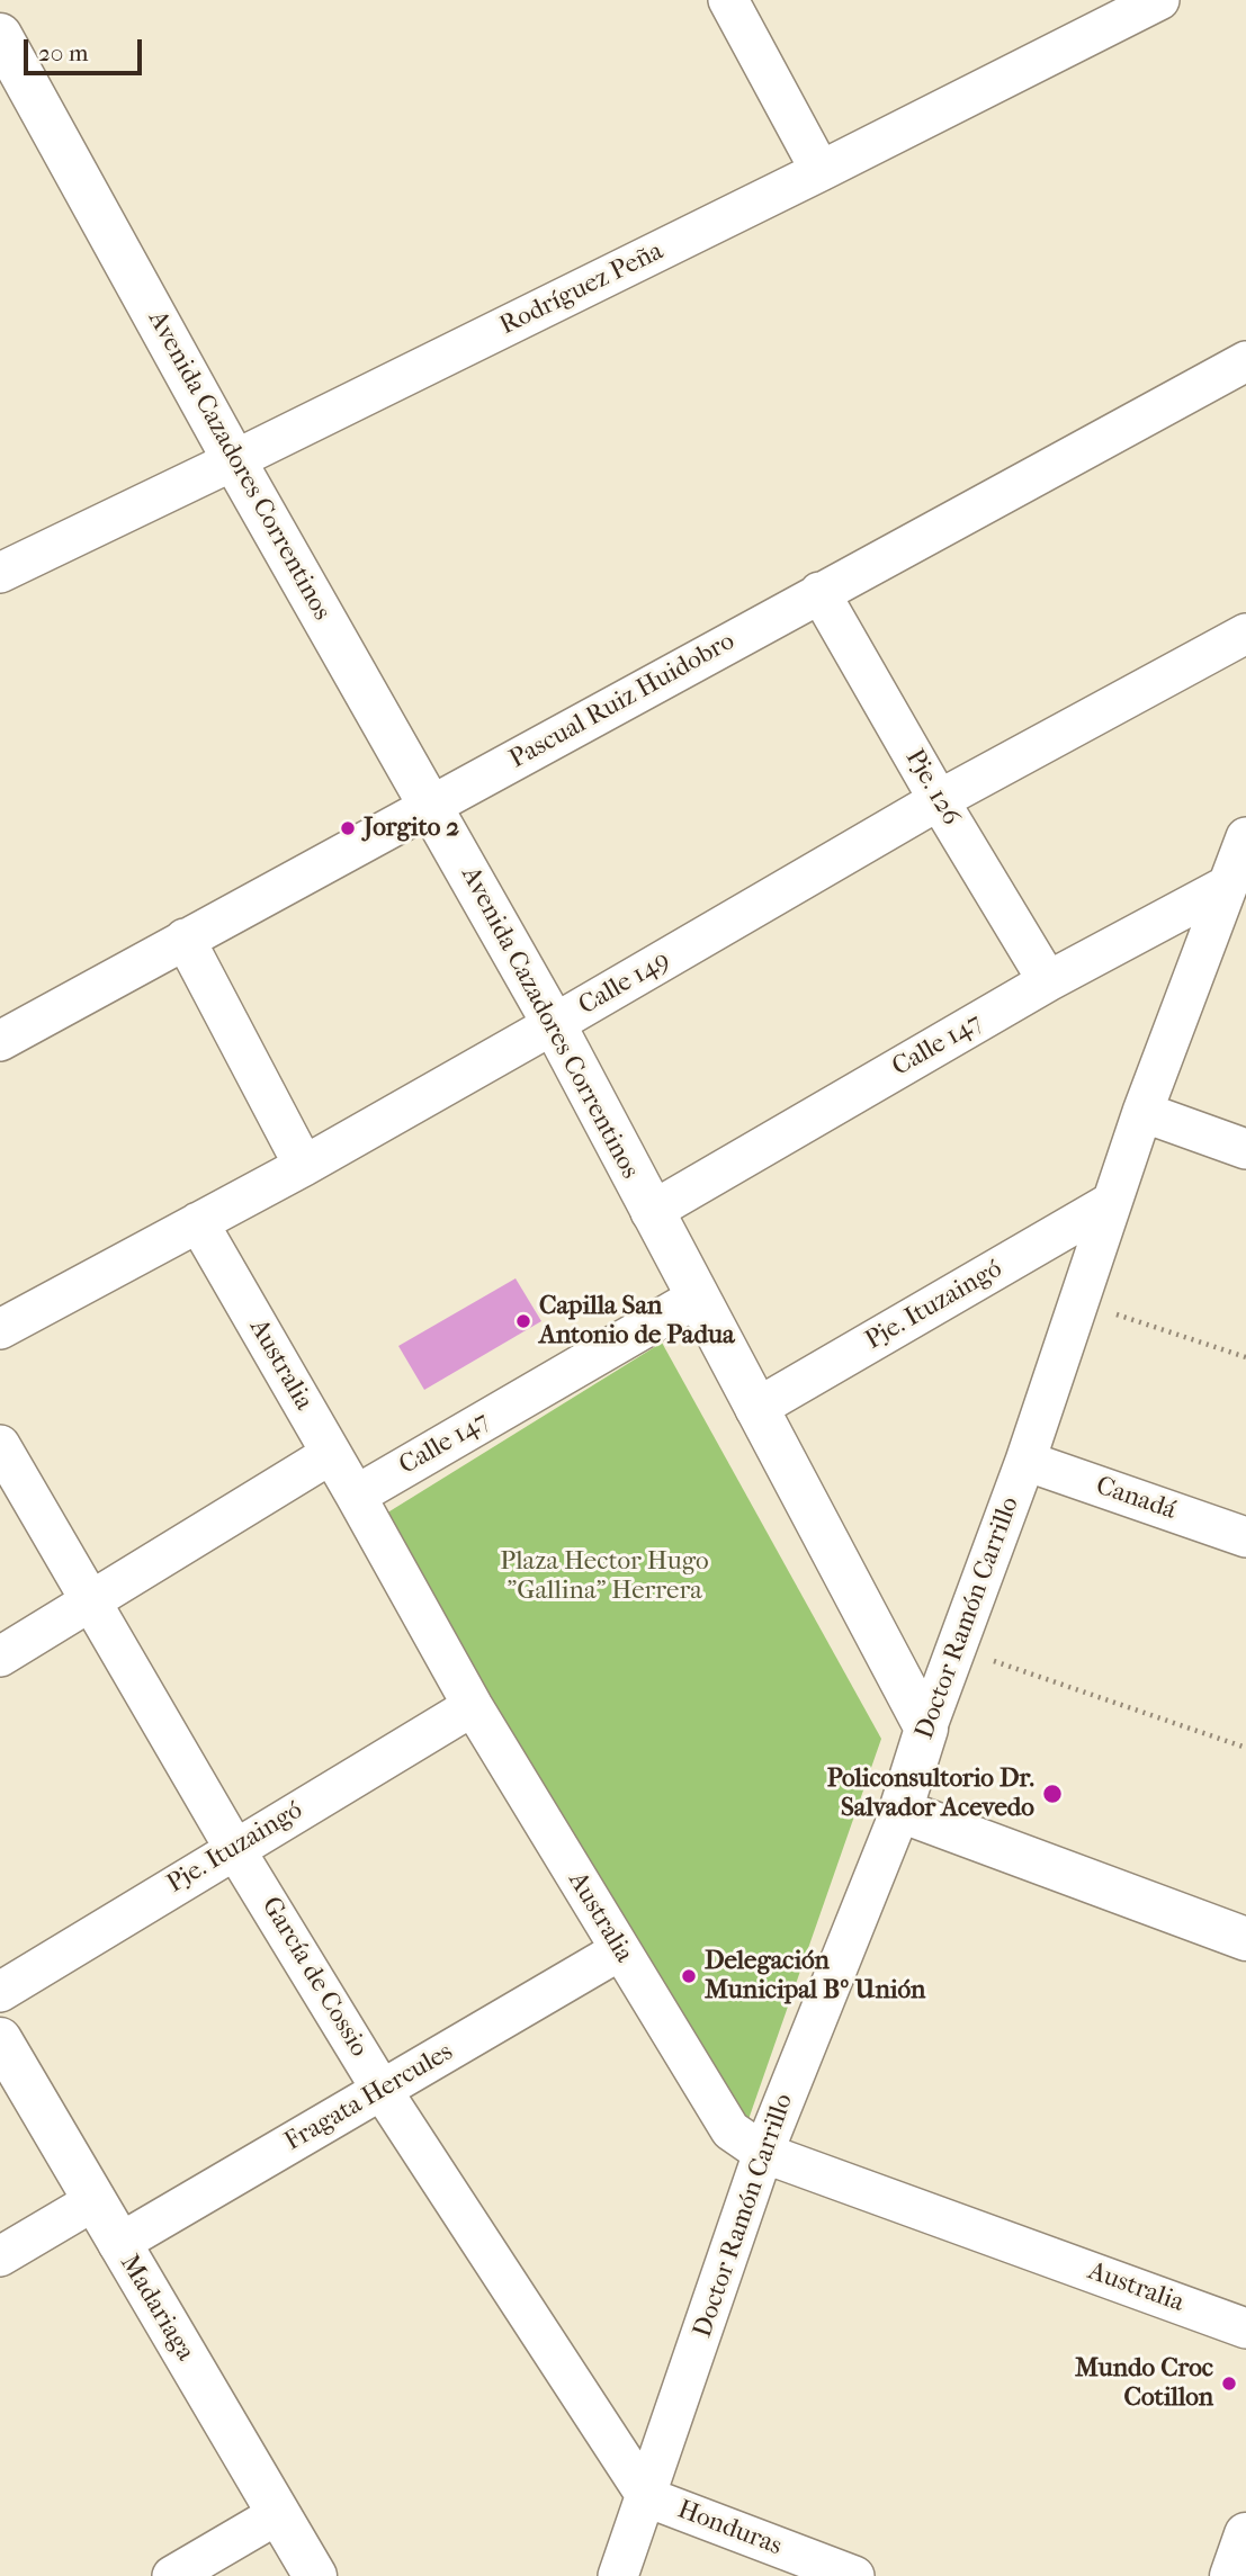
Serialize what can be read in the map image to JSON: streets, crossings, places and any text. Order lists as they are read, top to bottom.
{
  "streets": {
    "street": [
      "Rodríguez Peña",
      "Avenida Cazadores Correntinos",
      "Pascual Ruiz Huidobro",
      "Pje. 126",
      "Calle 149",
      "Calle 147",
      "Pje. Ituzaingó",
      "Australia",
      "Canadá",
      "Doctor Ramón Carrillo",
      "García de Cossio",
      "Fragata Hercules",
      "Madariaga",
      "Honduras"
    ]
  },
  "crossings": [
    ["Rodríguez Peña", "Avenida Cazadores Correntinos"],
    ["Avenida Cazadores Correntinos", "Pascual Ruiz Huidobro"],
    ["Avenida Cazadores Correntinos", "Calle 149"],
    ["Avenida Cazadores Correntinos", "Calle 147"],
    ["Avenida Cazadores Correntinos", "Pje. Ituzaingó"],
    ["Avenida Cazadores Correntinos", "Doctor Ramón Carrillo"],
    ["Pascual Ruiz Huidobro", "Pje. 126"],
    ["Pje. 126", "Calle 149"],
    ["Pje. 126", "Calle 147"],
    ["Calle 149", "Australia"],
    ["Calle 147", "Australia"],
    ["Calle 147", "Doctor Ramón Carrillo"],
    ["Pje. Ituzaingó", "Australia"],
    ["Pje. Ituzaingó", "Doctor Ramón Carrillo"],
    ["Pje. Ituzaingó", "García de Cossio"],
    ["Australia", "Doctor Ramón Carrillo"],
    ["Australia", "Fragata Hercules"],
    ["Canadá", "Doctor Ramón Carrillo"],
    ["Doctor Ramón Carrillo", "García de Cossio"],
    ["Doctor Ramón Carrillo", "Honduras"],
    ["García de Cossio", "Fragata Hercules"],
    ["García de Cossio", "Honduras"],
    ["Fragata Hercules", "Madariaga"]
  ],
  "parks": ["Plaza Hector Hugo \"Gallina\" Herrera"],
  "places": [
    "Jorgito 2",
    "Capilla San Antonio de Padua",
    "Policonsultorio Dr. Salvador Acevedo",
    "Delegación Municipal Bº Unión",
    "Mundo Croc Cotillon"
  ],
  "scale_bar": "20 m"
}
